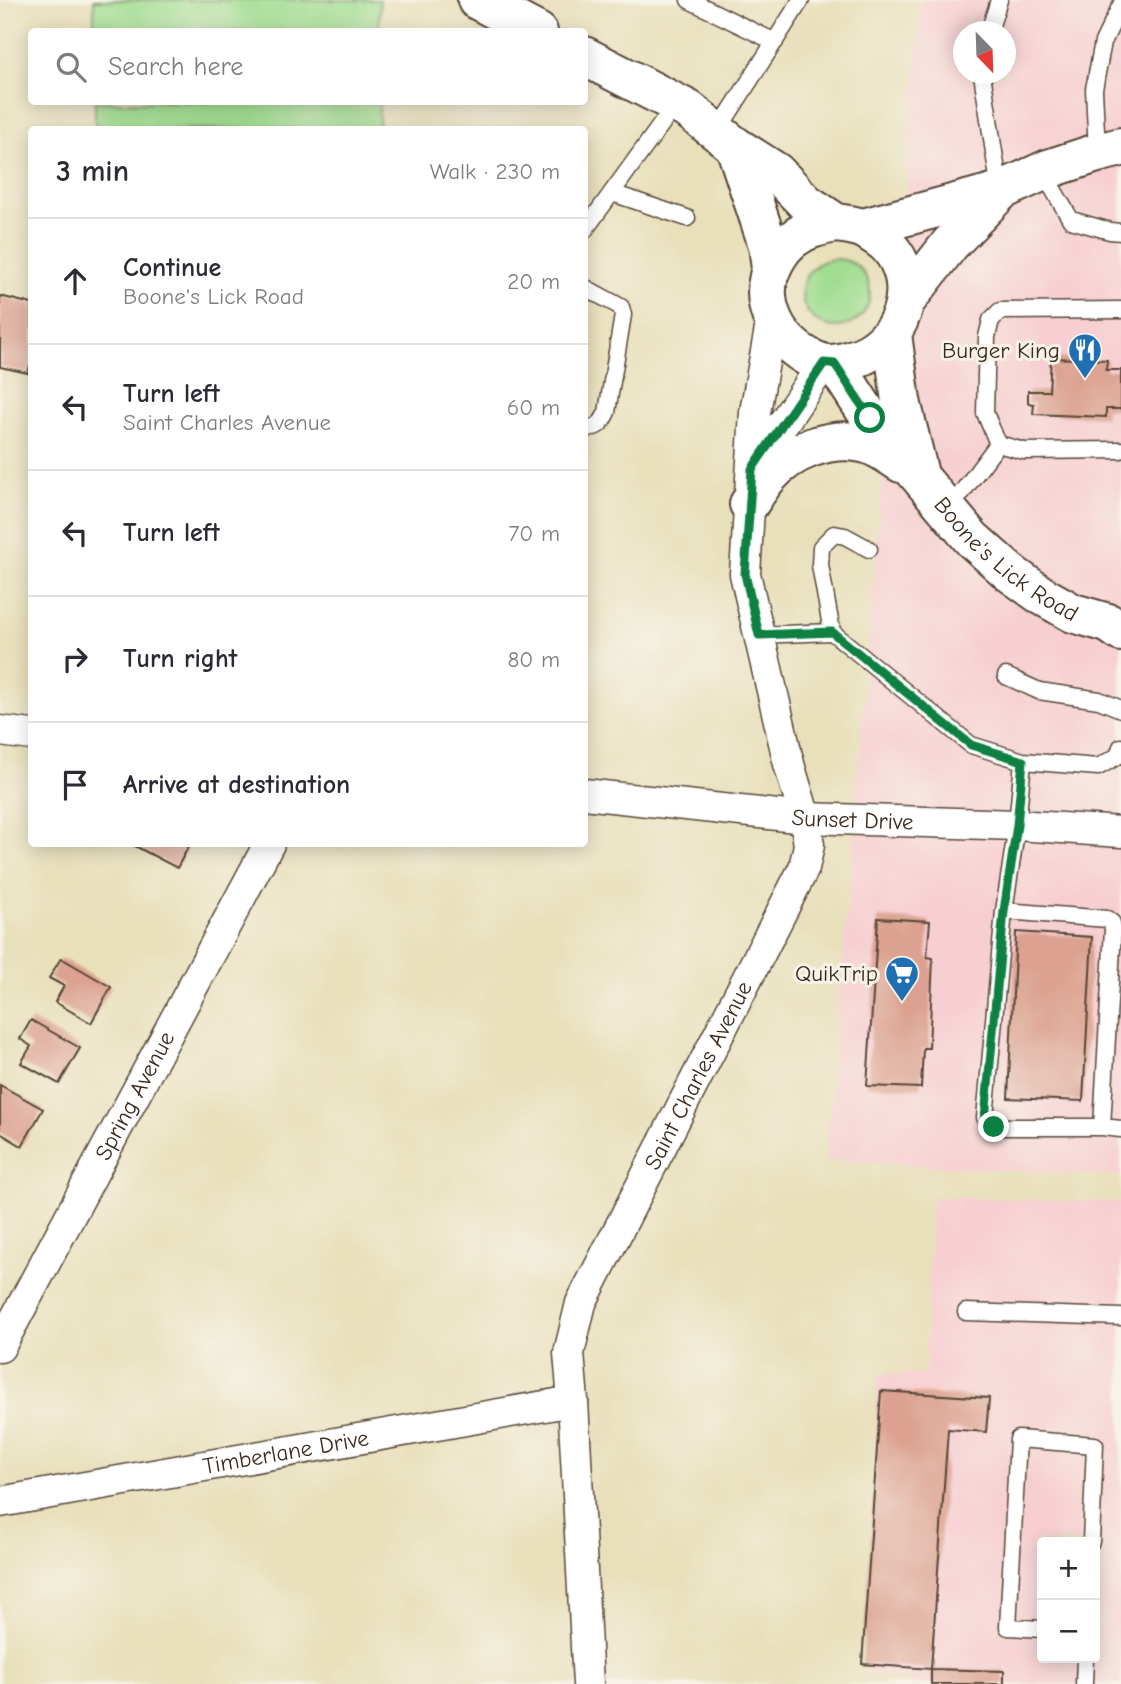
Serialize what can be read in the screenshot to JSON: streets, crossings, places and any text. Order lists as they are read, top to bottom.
{
  "streets": {
    "street": [
      "Boone's Lick Road",
      "Sunset Drive",
      "Saint Charles Avenue",
      "Spring Avenue",
      "Timberlane Drive"
    ]
  },
  "crossings": [
    ["Boone's Lick Road", "Saint Charles Avenue"],
    ["Sunset Drive", "Saint Charles Avenue"],
    ["Saint Charles Avenue", "Timberlane Drive"]
  ],
  "places": {
    "restaurant": ["Burger King"],
    "supermarket": ["QuikTrip"]
  },
  "north": "bottom right",
  "page": {
    "search": "Search here",
    "heading": ["3 min", "Walk · 230 m"],
    "list": [
      ["Continue", "Boone's Lick Road", "20 m"],
      ["Turn left", "Saint Charles Avenue", "60 m"],
      ["Turn left", "70 m"],
      ["Turn right", "80 m"],
      "Arrive at destination"
    ],
    "map_buttons": ["+", "−"]
  }
}
